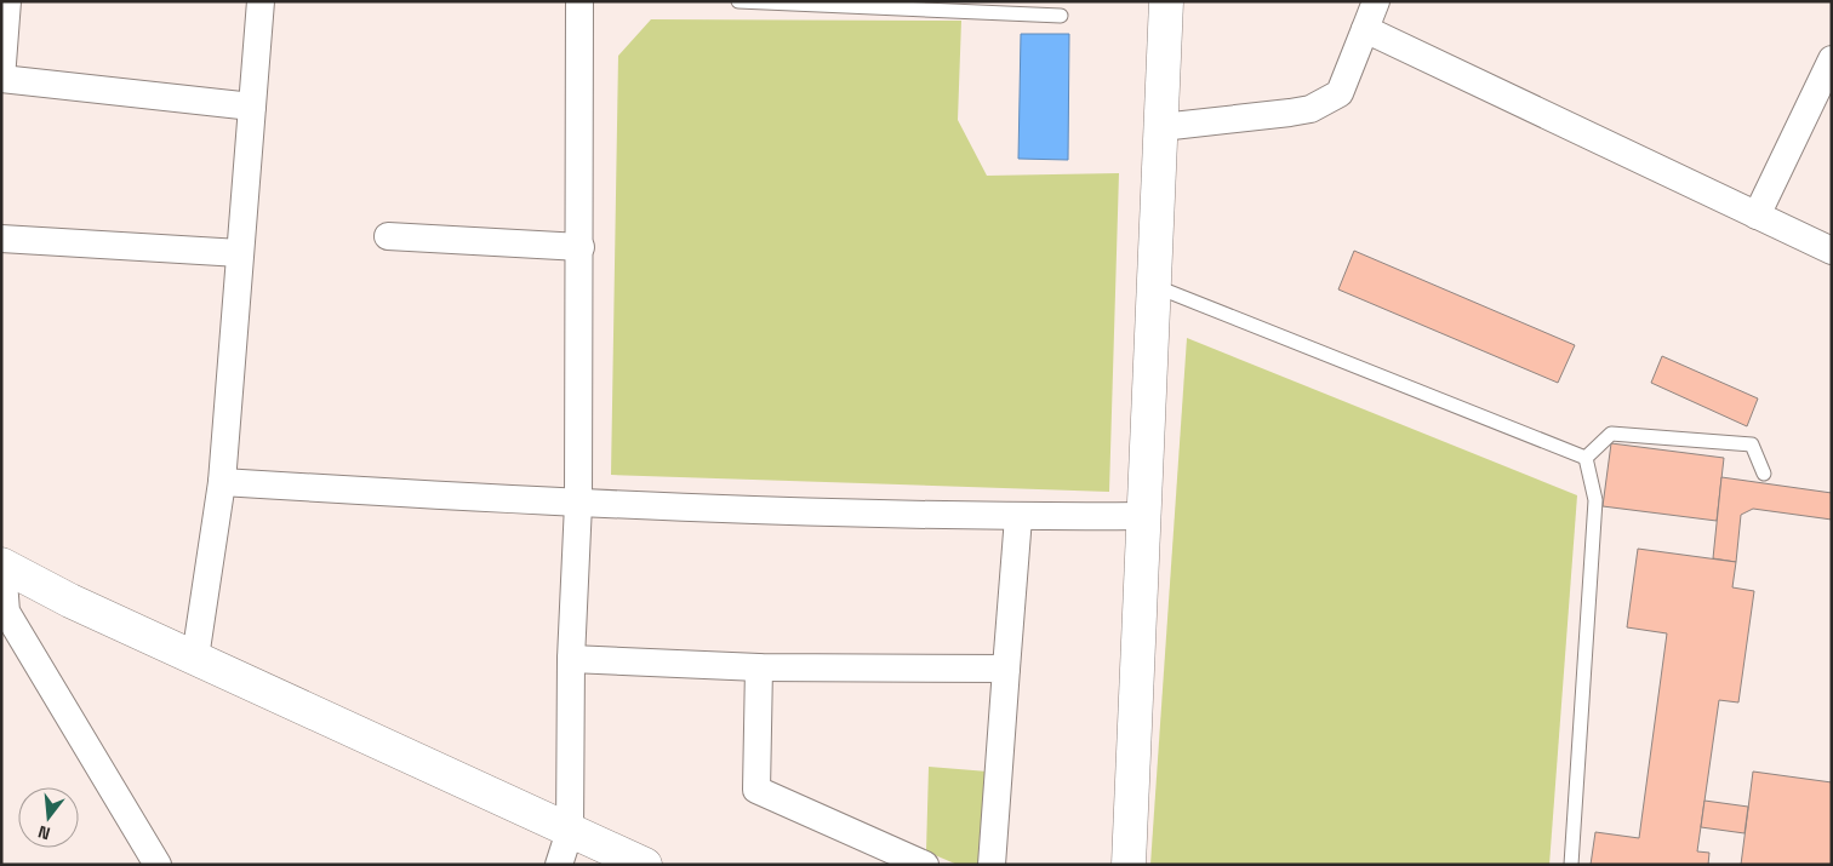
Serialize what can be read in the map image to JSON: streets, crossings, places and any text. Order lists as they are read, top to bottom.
{
  "north": "bottom"
}
